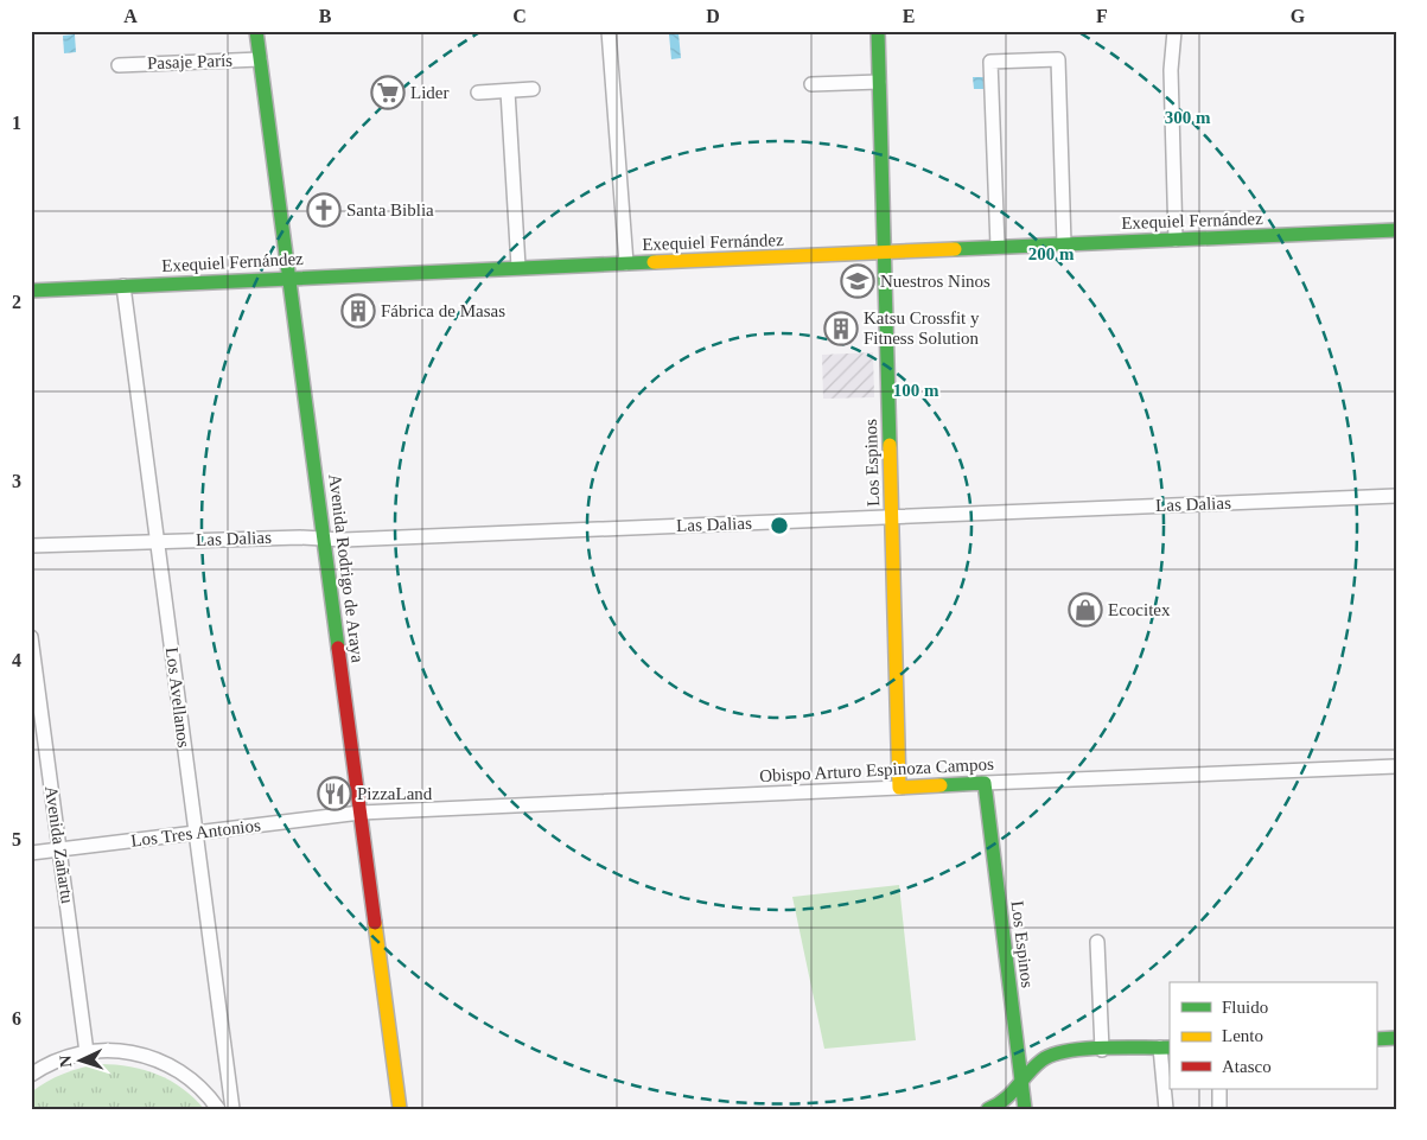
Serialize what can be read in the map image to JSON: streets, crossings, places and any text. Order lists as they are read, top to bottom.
{
  "streets": {
    "street": [
      "Pasaje París",
      "Exequiel Fernández",
      "Los Espinos",
      "Las Dalias",
      "Avenida Rodrigo de Araya",
      "Los Avellanos",
      "Obispo Arturo Espinoza Campos",
      "Los Tres Antonios",
      "Avenida Zañartu"
    ]
  },
  "crossings": [
    ["Pasaje París", "Avenida Rodrigo de Araya"],
    ["Exequiel Fernández", "Los Espinos"],
    ["Exequiel Fernández", "Avenida Rodrigo de Araya"],
    ["Exequiel Fernández", "Los Avellanos"],
    ["Los Espinos", "Las Dalias"],
    ["Los Espinos", "Obispo Arturo Espinoza Campos"],
    ["Las Dalias", "Avenida Rodrigo de Araya"],
    ["Las Dalias", "Los Avellanos"],
    ["Avenida Rodrigo de Araya", "Obispo Arturo Espinoza Campos"],
    ["Avenida Rodrigo de Araya", "Los Tres Antonios"],
    ["Los Avellanos", "Los Tres Antonios"],
    ["Obispo Arturo Espinoza Campos", "Los Tres Antonios"],
    ["Los Tres Antonios", "Avenida Zañartu"]
  ],
  "places": {
    "supermarket": ["Lider"],
    "church": ["Santa Biblia"],
    "school or university": ["Nuestros Ninos"],
    "building": ["Fábrica de Masas", "Katsu Crossfit y Fitness Solution"],
    "shop": ["Ecocitex"],
    "restaurant": ["PizzaLand"]
  },
  "legend": ["Fluido", "Lento", "Atasco"],
  "north": "left",
  "grid": {
    "columns": [
      "A",
      "B",
      "C",
      "D",
      "E",
      "F",
      "G"
    ],
    "rows": [
      "1",
      "2",
      "3",
      "4",
      "5",
      "6"
    ]
  },
  "rings": ["300 m", "200 m", "100 m"]
}
